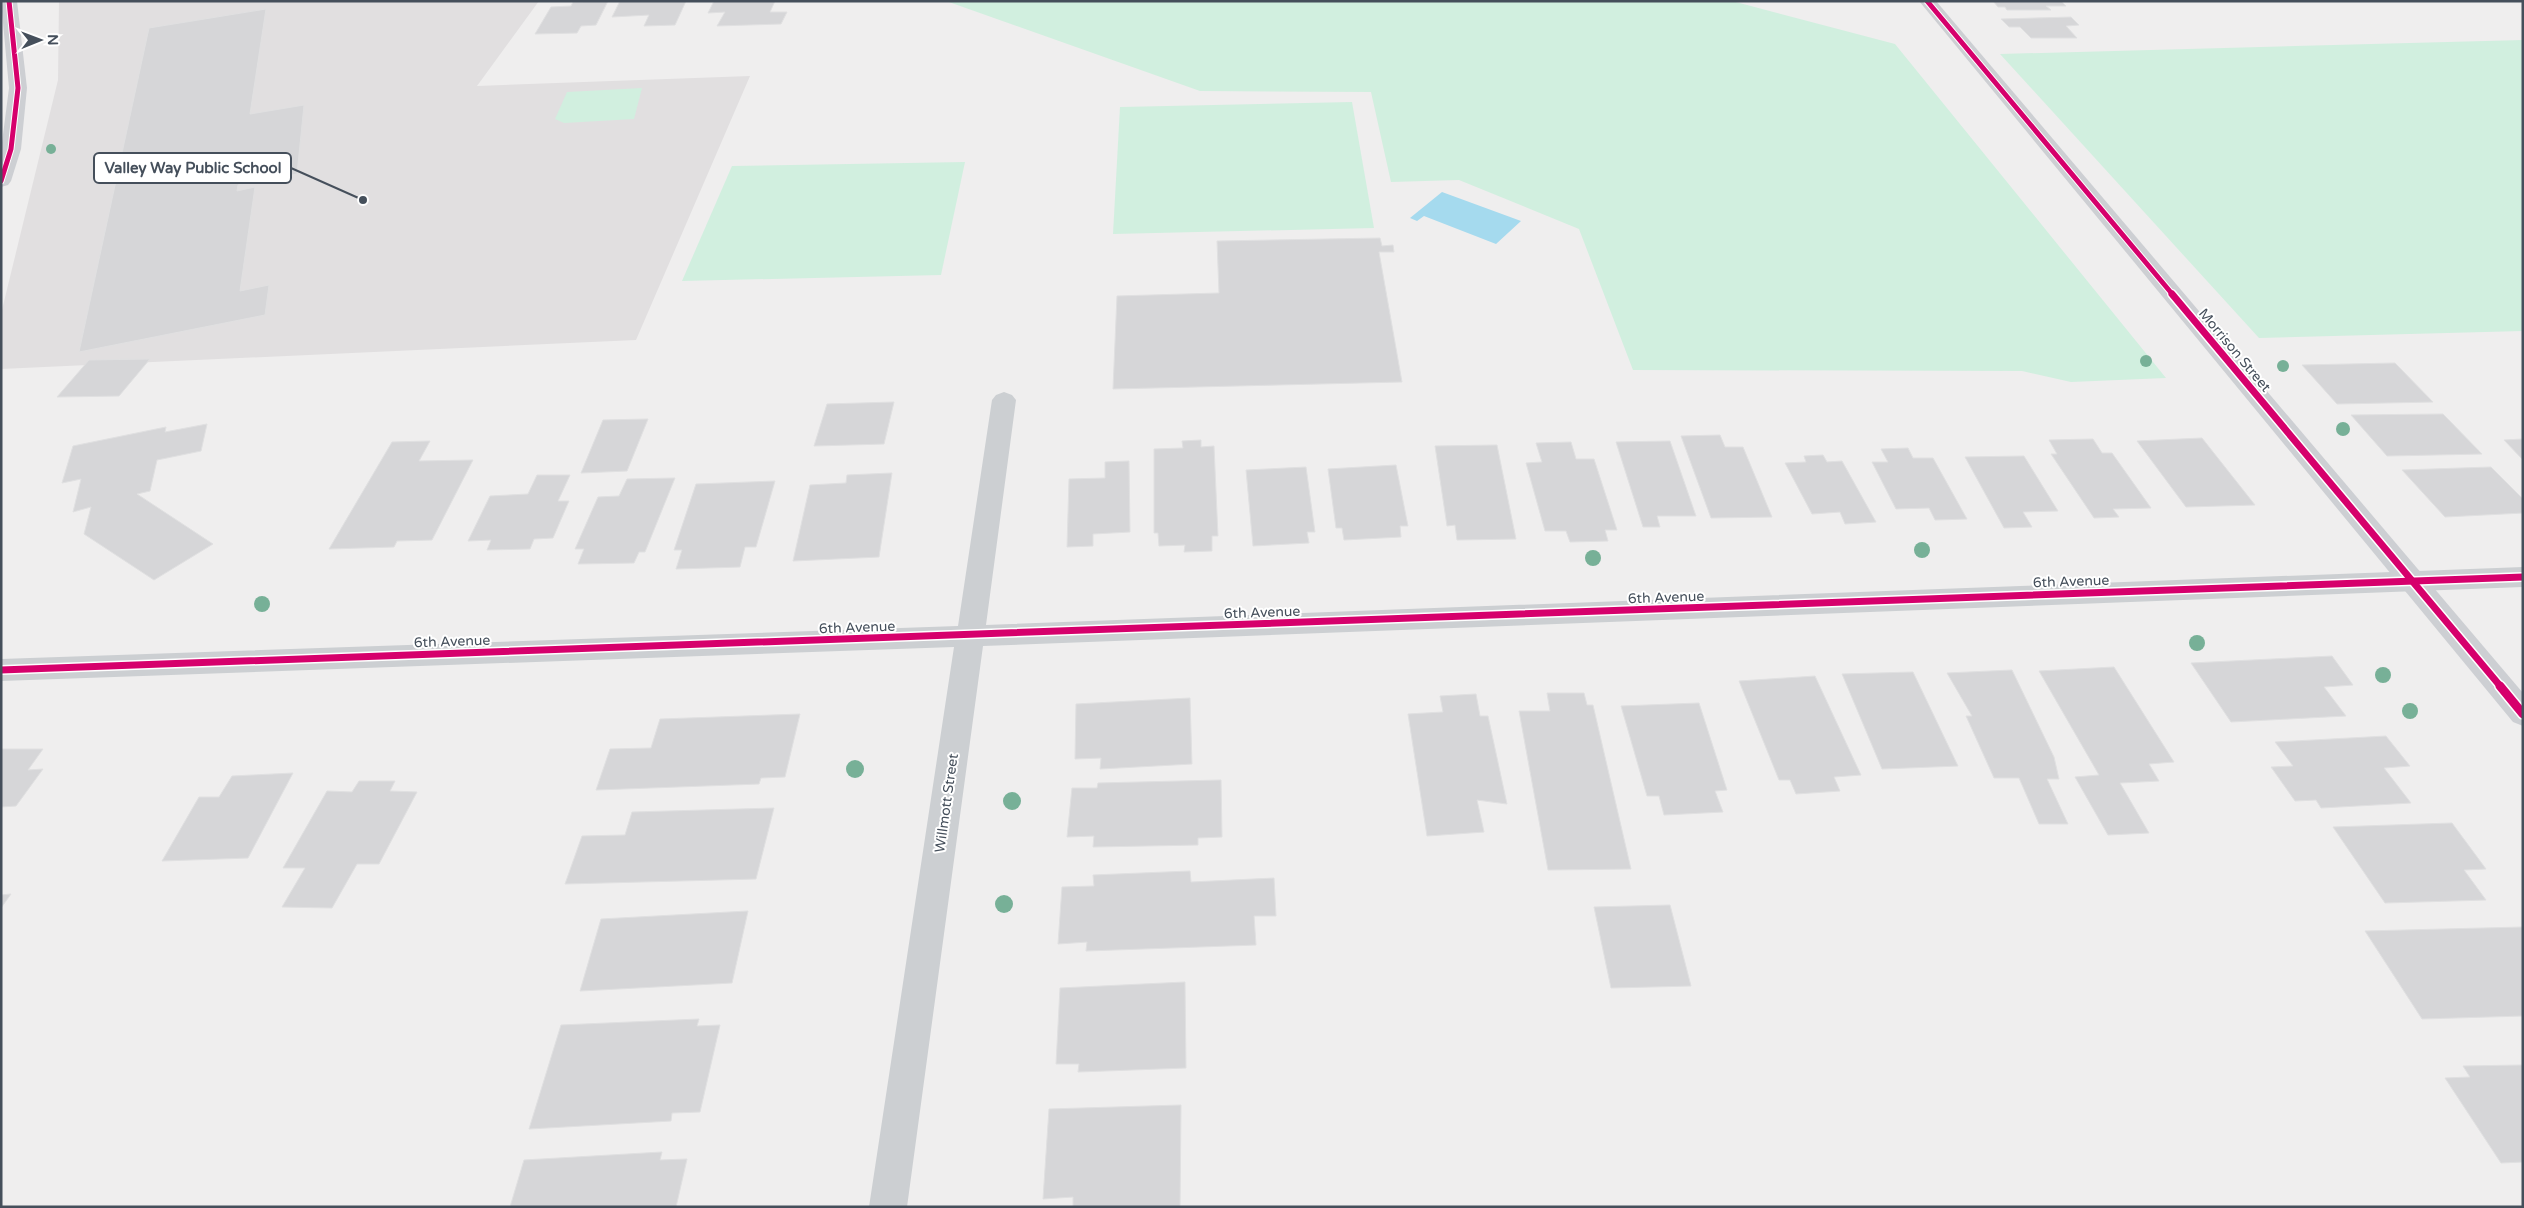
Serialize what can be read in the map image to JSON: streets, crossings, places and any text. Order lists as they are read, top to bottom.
{
  "streets": {
    "street": ["Morrison Street", "6th Avenue", "Willmott Street"]
  },
  "crossings": [
    ["Morrison Street", "6th Avenue"],
    ["6th Avenue", "Willmott Street"]
  ],
  "places": ["Valley Way Public School"],
  "north": "right"
}
